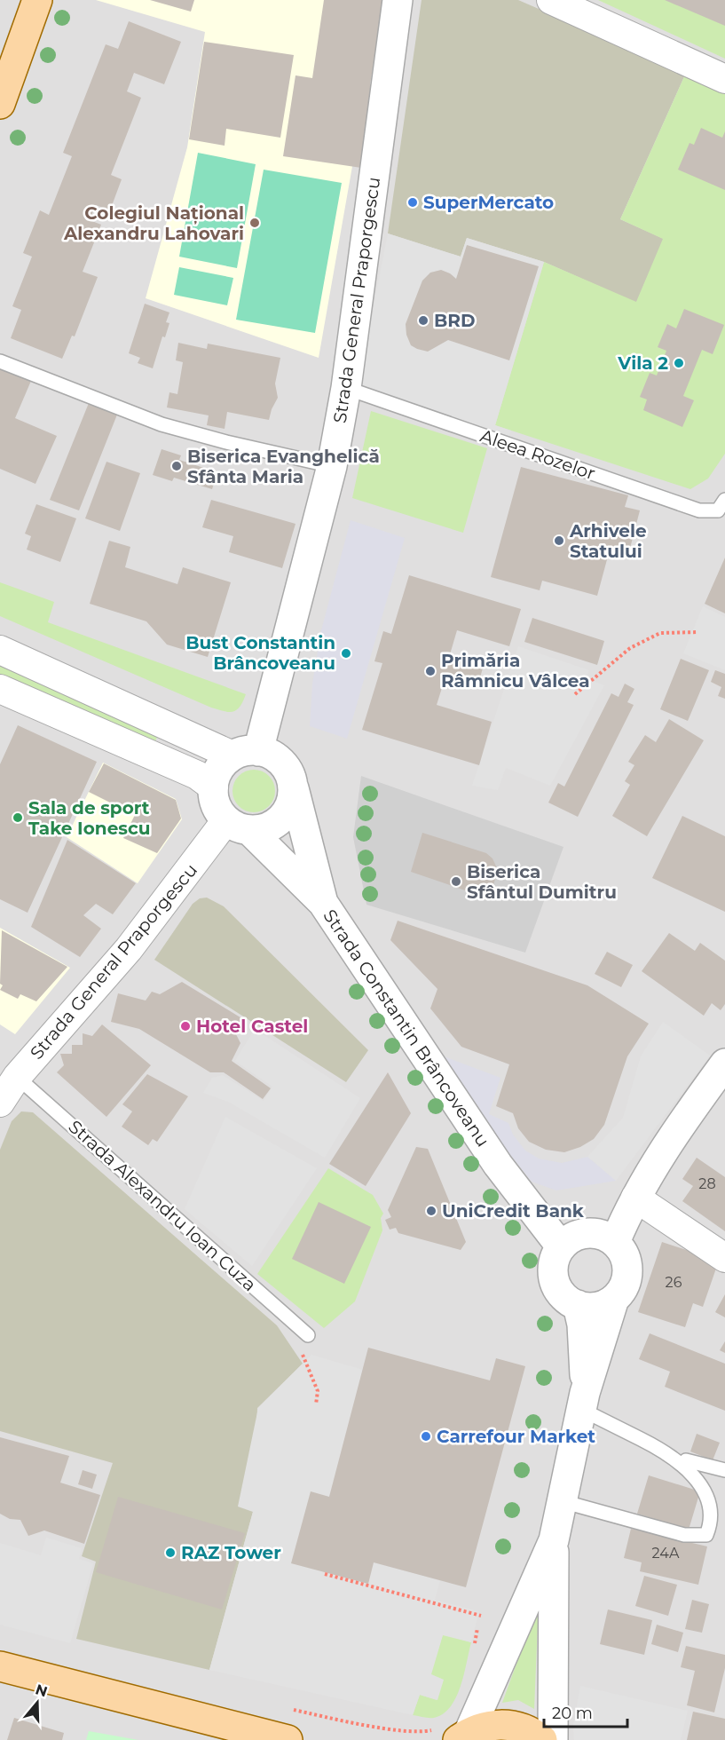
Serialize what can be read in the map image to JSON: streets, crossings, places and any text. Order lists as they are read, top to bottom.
{
  "streets": {
    "street": ["Strada General Praporgescu", "Strada Constantin Brâncoveanu"],
    "lane": ["Aleea Rozelor", "Strada Alexandru Ioan Cuza"]
  },
  "crossings": [
    ["Strada General Praporgescu", "Aleea Rozelor"],
    ["Strada General Praporgescu", "Strada Constantin Brâncoveanu"],
    ["Strada General Praporgescu", "Strada Alexandru Ioan Cuza"]
  ],
  "places": [
    "SuperMercato",
    "Colegiul Național Alexandru Lahovari",
    "BRD",
    "Vila 2",
    "Biserica Evanghelică Sfânta Maria",
    "Arhivele Statului",
    "Bust Constantin Brâncoveanu",
    "Primăria Râmnicu Vâlcea",
    "Sala de sport Take Ionescu",
    "Biserica Sfântul Dumitru",
    "Hotel Castel",
    "UniCredit Bank",
    "Carrefour Market",
    "RAZ Tower"
  ],
  "house_numbers": ["28", "26", "24A"],
  "scale_bar": "20 m",
  "north": "top"
}
